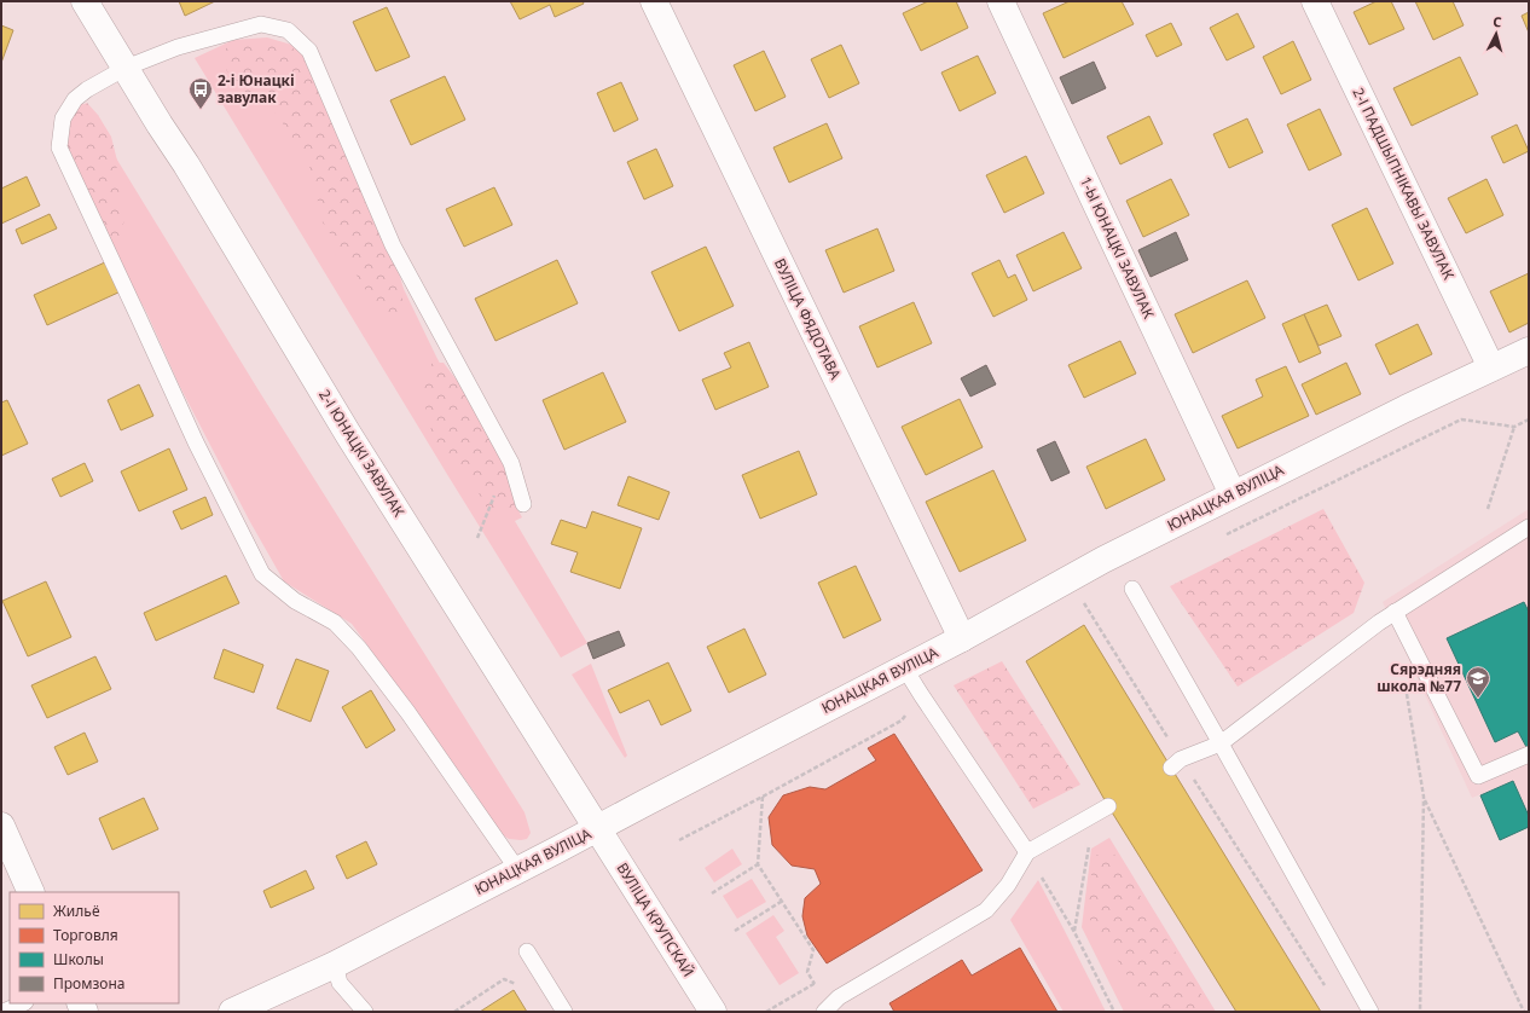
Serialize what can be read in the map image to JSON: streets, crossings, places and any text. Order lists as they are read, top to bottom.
{
  "streets": {
    "street": [
      "2-І ПАДШЫПНІКАВЫ ЗАВУЛАК",
      "1-Ы ЮНАЦКІ ЗАВУЛАК",
      "ВУЛІЦА ФЯДОТАВА",
      "2-І ЮНАЦКІ ЗАВУЛАК",
      "ЮНАЦКАЯ ВУЛІЦА",
      "ВУЛІЦА КРУПСКАЙ"
    ]
  },
  "crossings": [
    ["2-І ПАДШЫПНІКАВЫ ЗАВУЛАК", "ЮНАЦКАЯ ВУЛІЦА"],
    ["1-Ы ЮНАЦКІ ЗАВУЛАК", "ЮНАЦКАЯ ВУЛІЦА"],
    ["ВУЛІЦА ФЯДОТАВА", "ЮНАЦКАЯ ВУЛІЦА"],
    ["2-І ЮНАЦКІ ЗАВУЛАК", "ЮНАЦКАЯ ВУЛІЦА"],
    ["2-І ЮНАЦКІ ЗАВУЛАК", "ВУЛІЦА КРУПСКАЙ"],
    ["ЮНАЦКАЯ ВУЛІЦА", "ВУЛІЦА КРУПСКАЙ"]
  ],
  "places": {
    "bus stop": ["2-і Юнацкі завулак"],
    "school or university": ["Сярэдняя школа №77"]
  },
  "legend": [
    "Жильё",
    "Торговля",
    "Школы",
    "Промзона"
  ],
  "north": "top"
}
